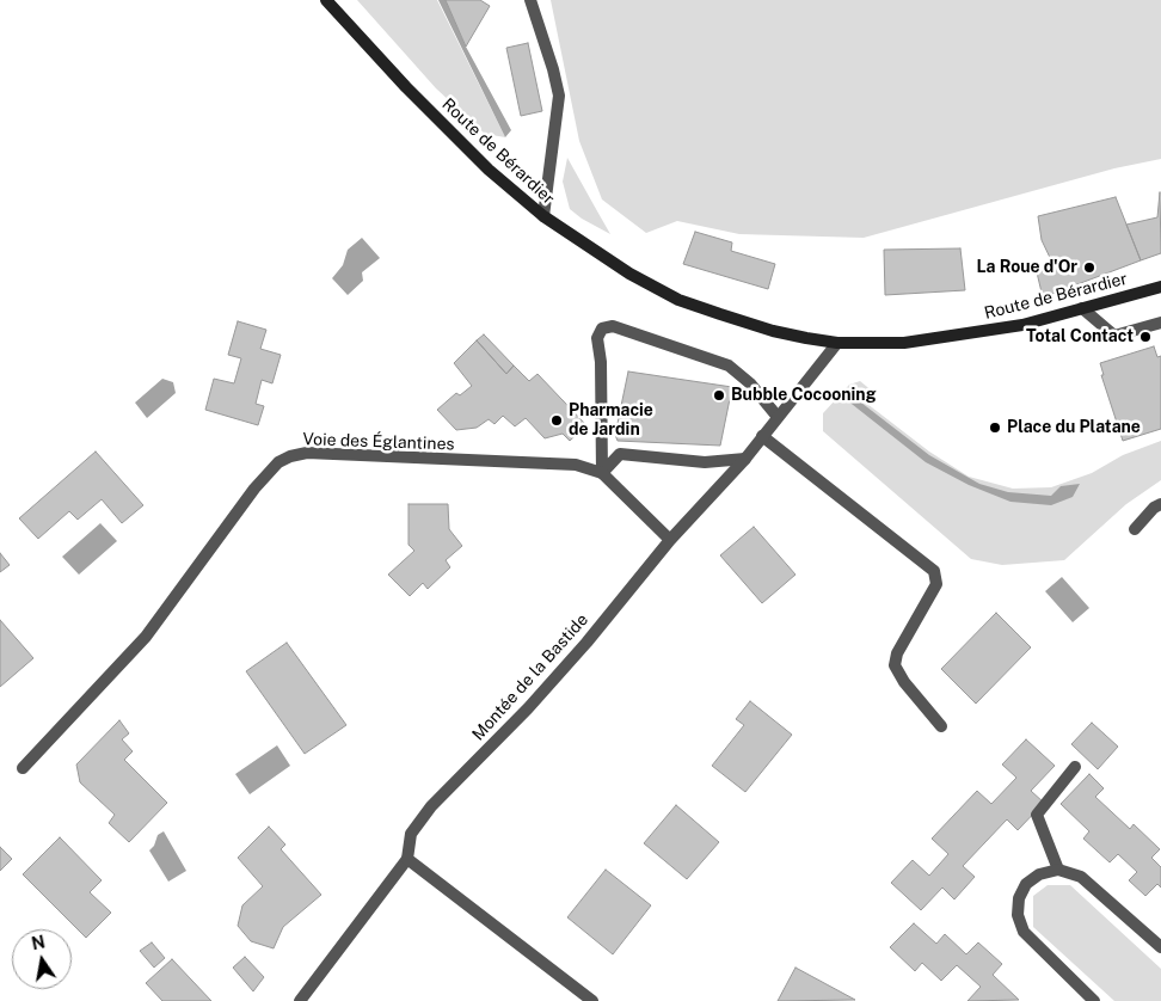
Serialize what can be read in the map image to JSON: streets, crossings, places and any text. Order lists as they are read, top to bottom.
{
  "streets": {
    "main road": ["Route de Bérardier"],
    "street": ["Voie des Églantines", "Montée de la Bastide"]
  },
  "crossings": [
    ["Route de Bérardier", "Montée de la Bastide"],
    ["Voie des Églantines", "Montée de la Bastide"]
  ],
  "places": [
    "La Roue d'Or",
    "Total Contact",
    "Bubble Cocooning",
    "Pharmacie de Jardin",
    "Place du Platane"
  ],
  "north": "top"
}
